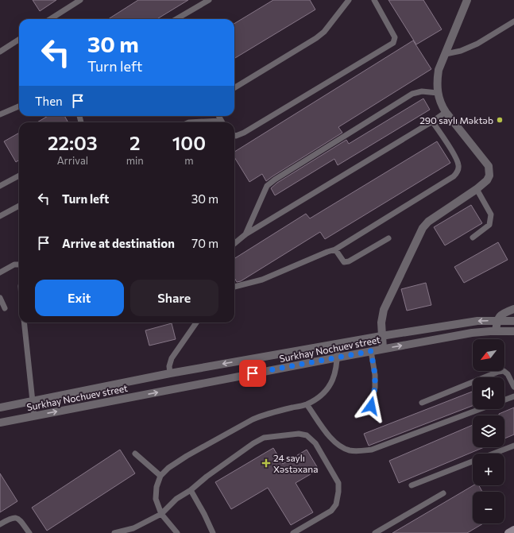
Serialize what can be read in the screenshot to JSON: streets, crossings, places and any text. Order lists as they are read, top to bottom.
{
  "streets": {
    "street": ["Surkhay Nochuev street"]
  },
  "places": {
    "other": ["290 saylı Məktəb"],
    "health": ["24 saylı Xəstəxana"]
  },
  "north": "bottom left",
  "page": {
    "turn": ["30 m", "Turn left"],
    "then": "Then",
    "eta": [
      "22:03",
      "Arrival",
      "2",
      "min",
      "100",
      "m"
    ],
    "list": [
      {
        "name": "Turn left",
        "value": "30 m"
      },
      {
        "name": "Arrive at destination",
        "value": "70 m"
      }
    ],
    "buttons": ["Exit", "Share"],
    "map_buttons": ["+", "−"]
  }
}
